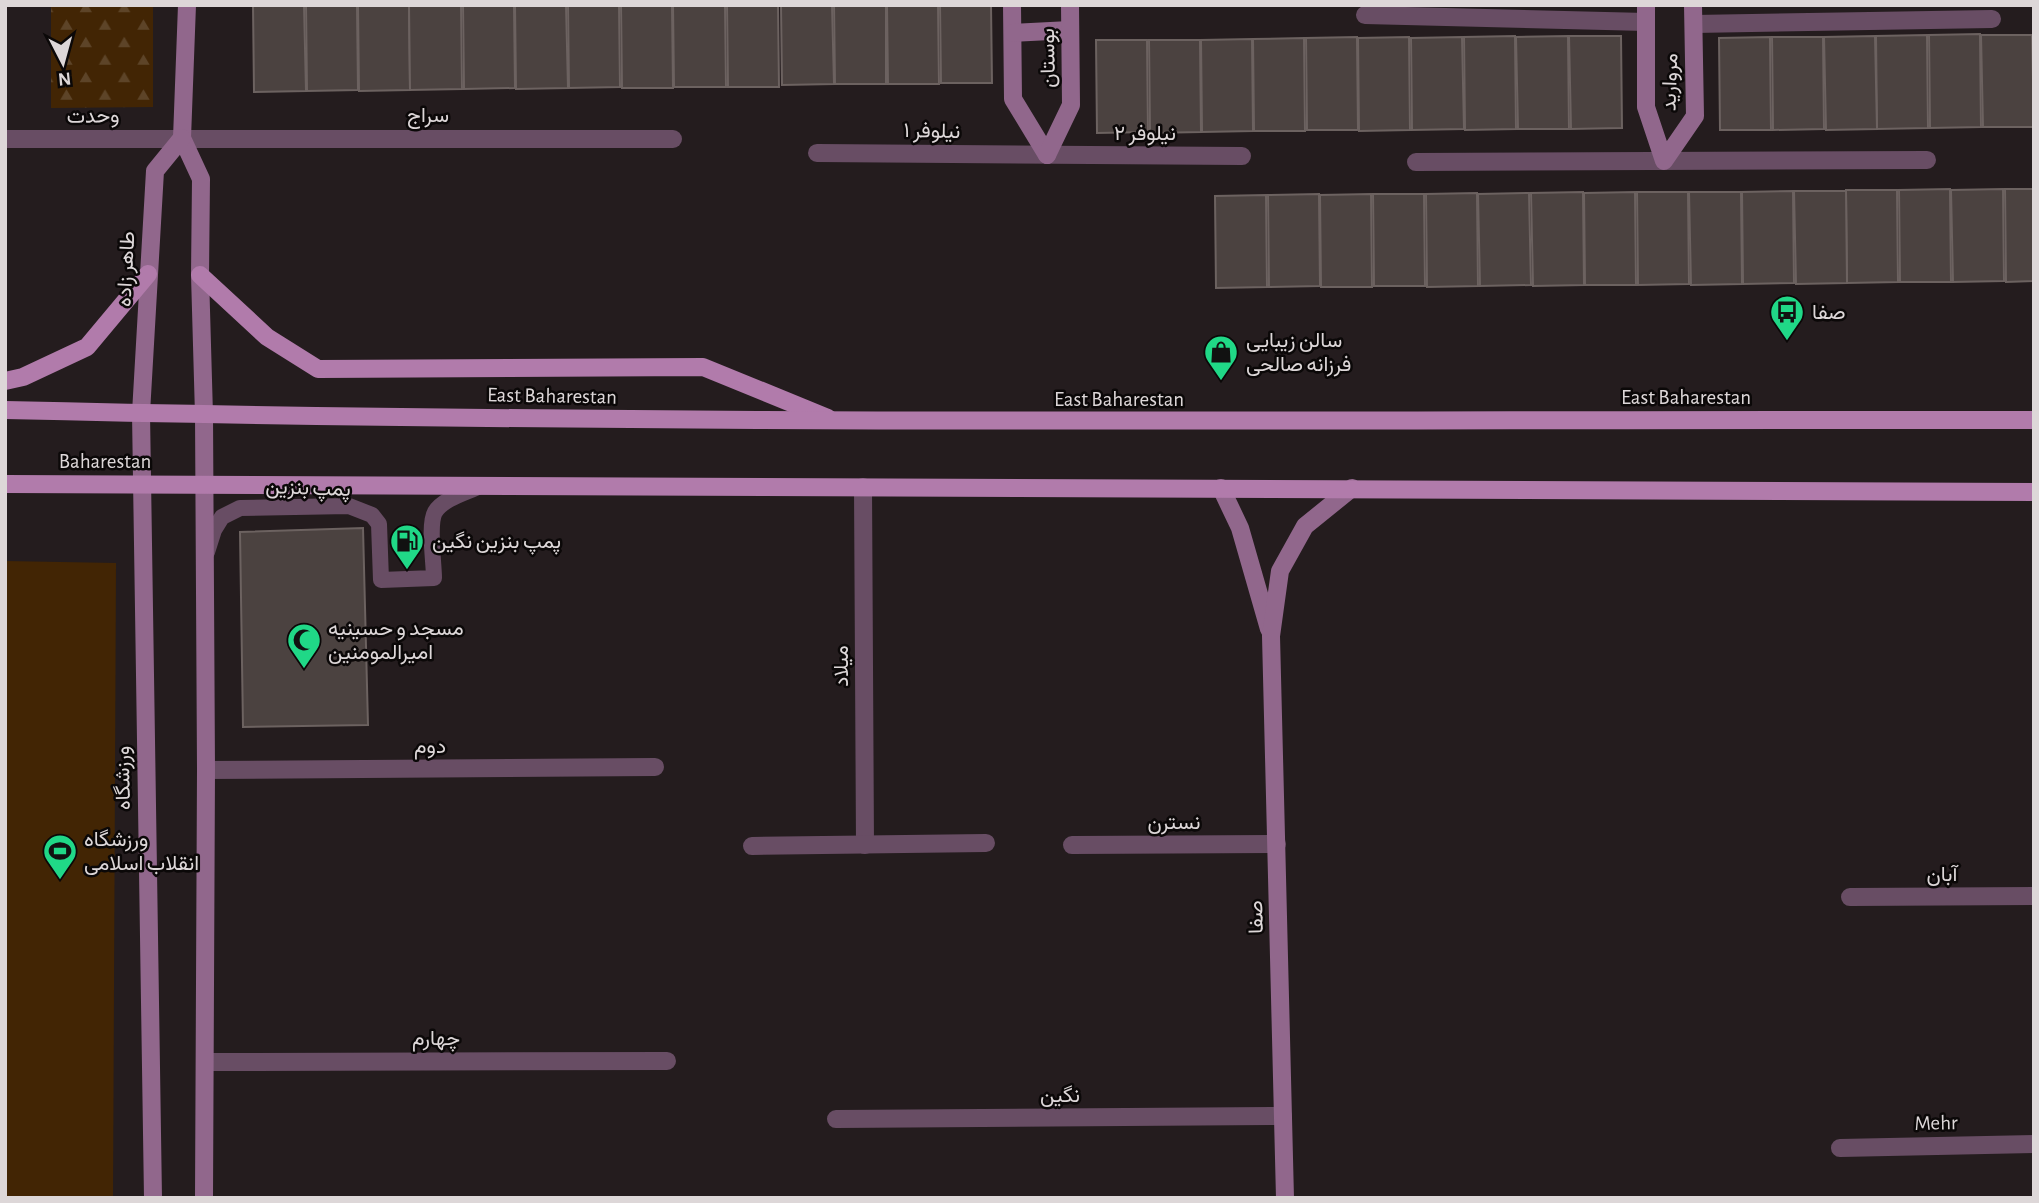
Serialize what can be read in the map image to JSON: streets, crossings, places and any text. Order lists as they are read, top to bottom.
{
  "streets": {
    "main road": ["East Baharestan", "Baharestan"],
    "street": [
      "بوستان",
      "مروارید",
      "سراج",
      "وحدت",
      "نیلوفر ۱",
      "نیلوفر ۲",
      "طاهر زاده",
      "میلاد",
      "دوم",
      "ورزشگاه",
      "نسترن",
      "آبان",
      "صفا",
      "چهارم",
      "نگین",
      "Mehr"
    ],
    "lane": ["پمپ بنزین"]
  },
  "crossings": [
    ["بوستان", "نیلوفر ۱"],
    ["بوستان", "نیلوفر ۲"],
    ["سراج", "وحدت"],
    ["سراج", "طاهر زاده"],
    ["وحدت", "طاهر زاده"],
    ["نیلوفر ۱", "نیلوفر ۲"],
    ["طاهر زاده", "Baharestan"],
    ["طاهر زاده", "ورزشگاه"],
    ["Baharestan", "ورزشگاه"],
    ["نسترن", "صفا"],
    ["صفا", "نگین"]
  ],
  "places": {
    "bus stop": ["صفا"],
    "shop": ["سالن زیبایی فرزانه صالحی"],
    "fuel station": ["پمپ بنزین نگین"],
    "mosque": ["مسجد و حسینیه امیرالمومنین"],
    "sports": ["ورزشگاه انقلاب اسلامی"]
  },
  "north": "bottom"
}
